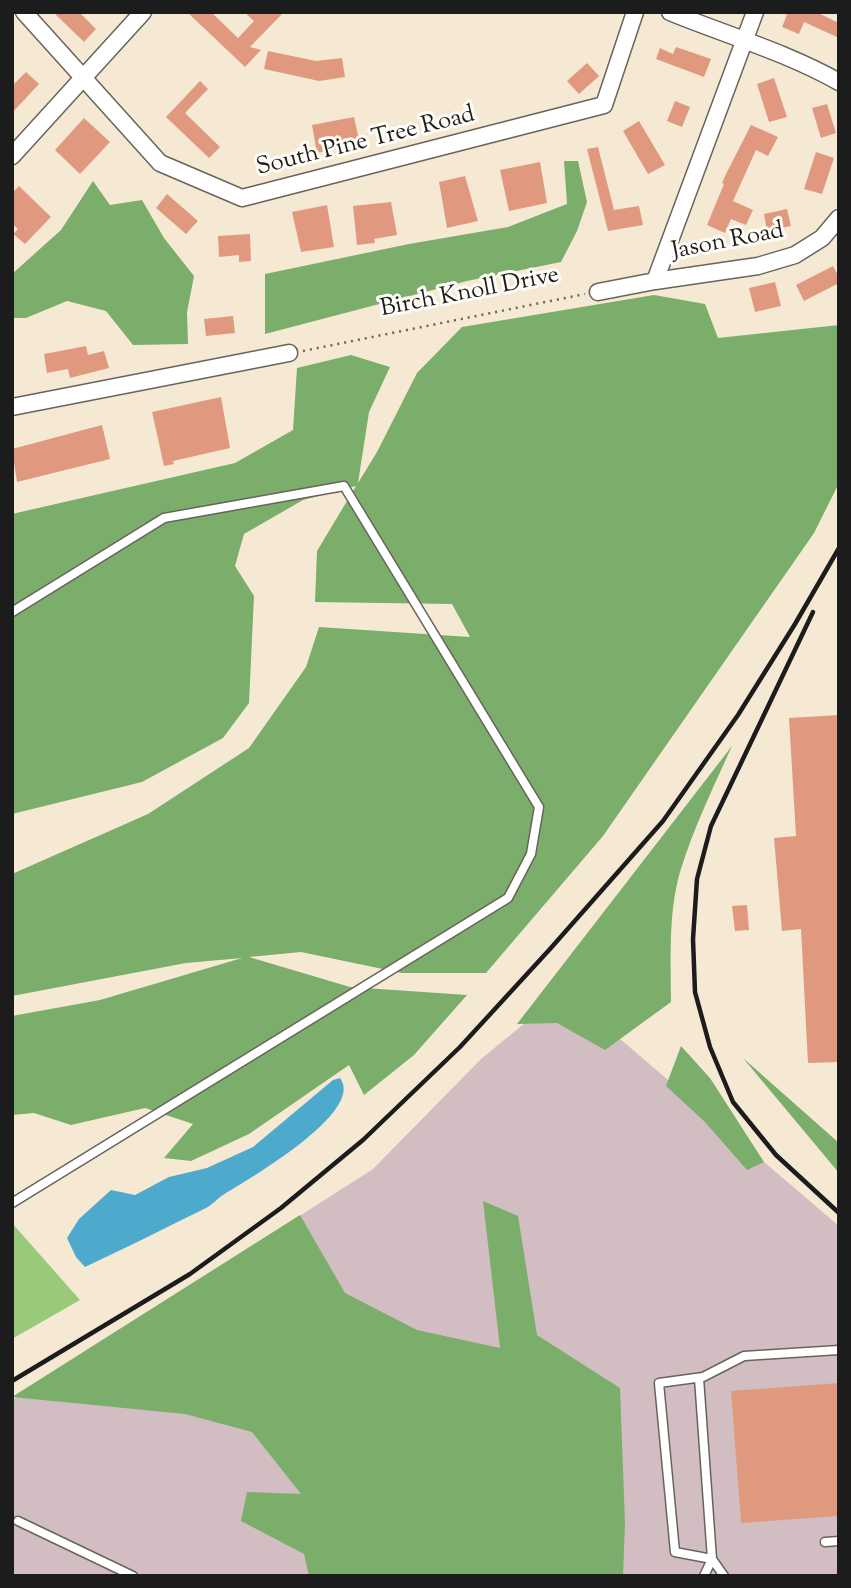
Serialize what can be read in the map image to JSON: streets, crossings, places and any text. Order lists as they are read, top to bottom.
{
  "streets": {
    "street": ["South Pine Tree Road", "Jason Road"],
    "path": ["Birch Knoll Drive"]
  }
}
